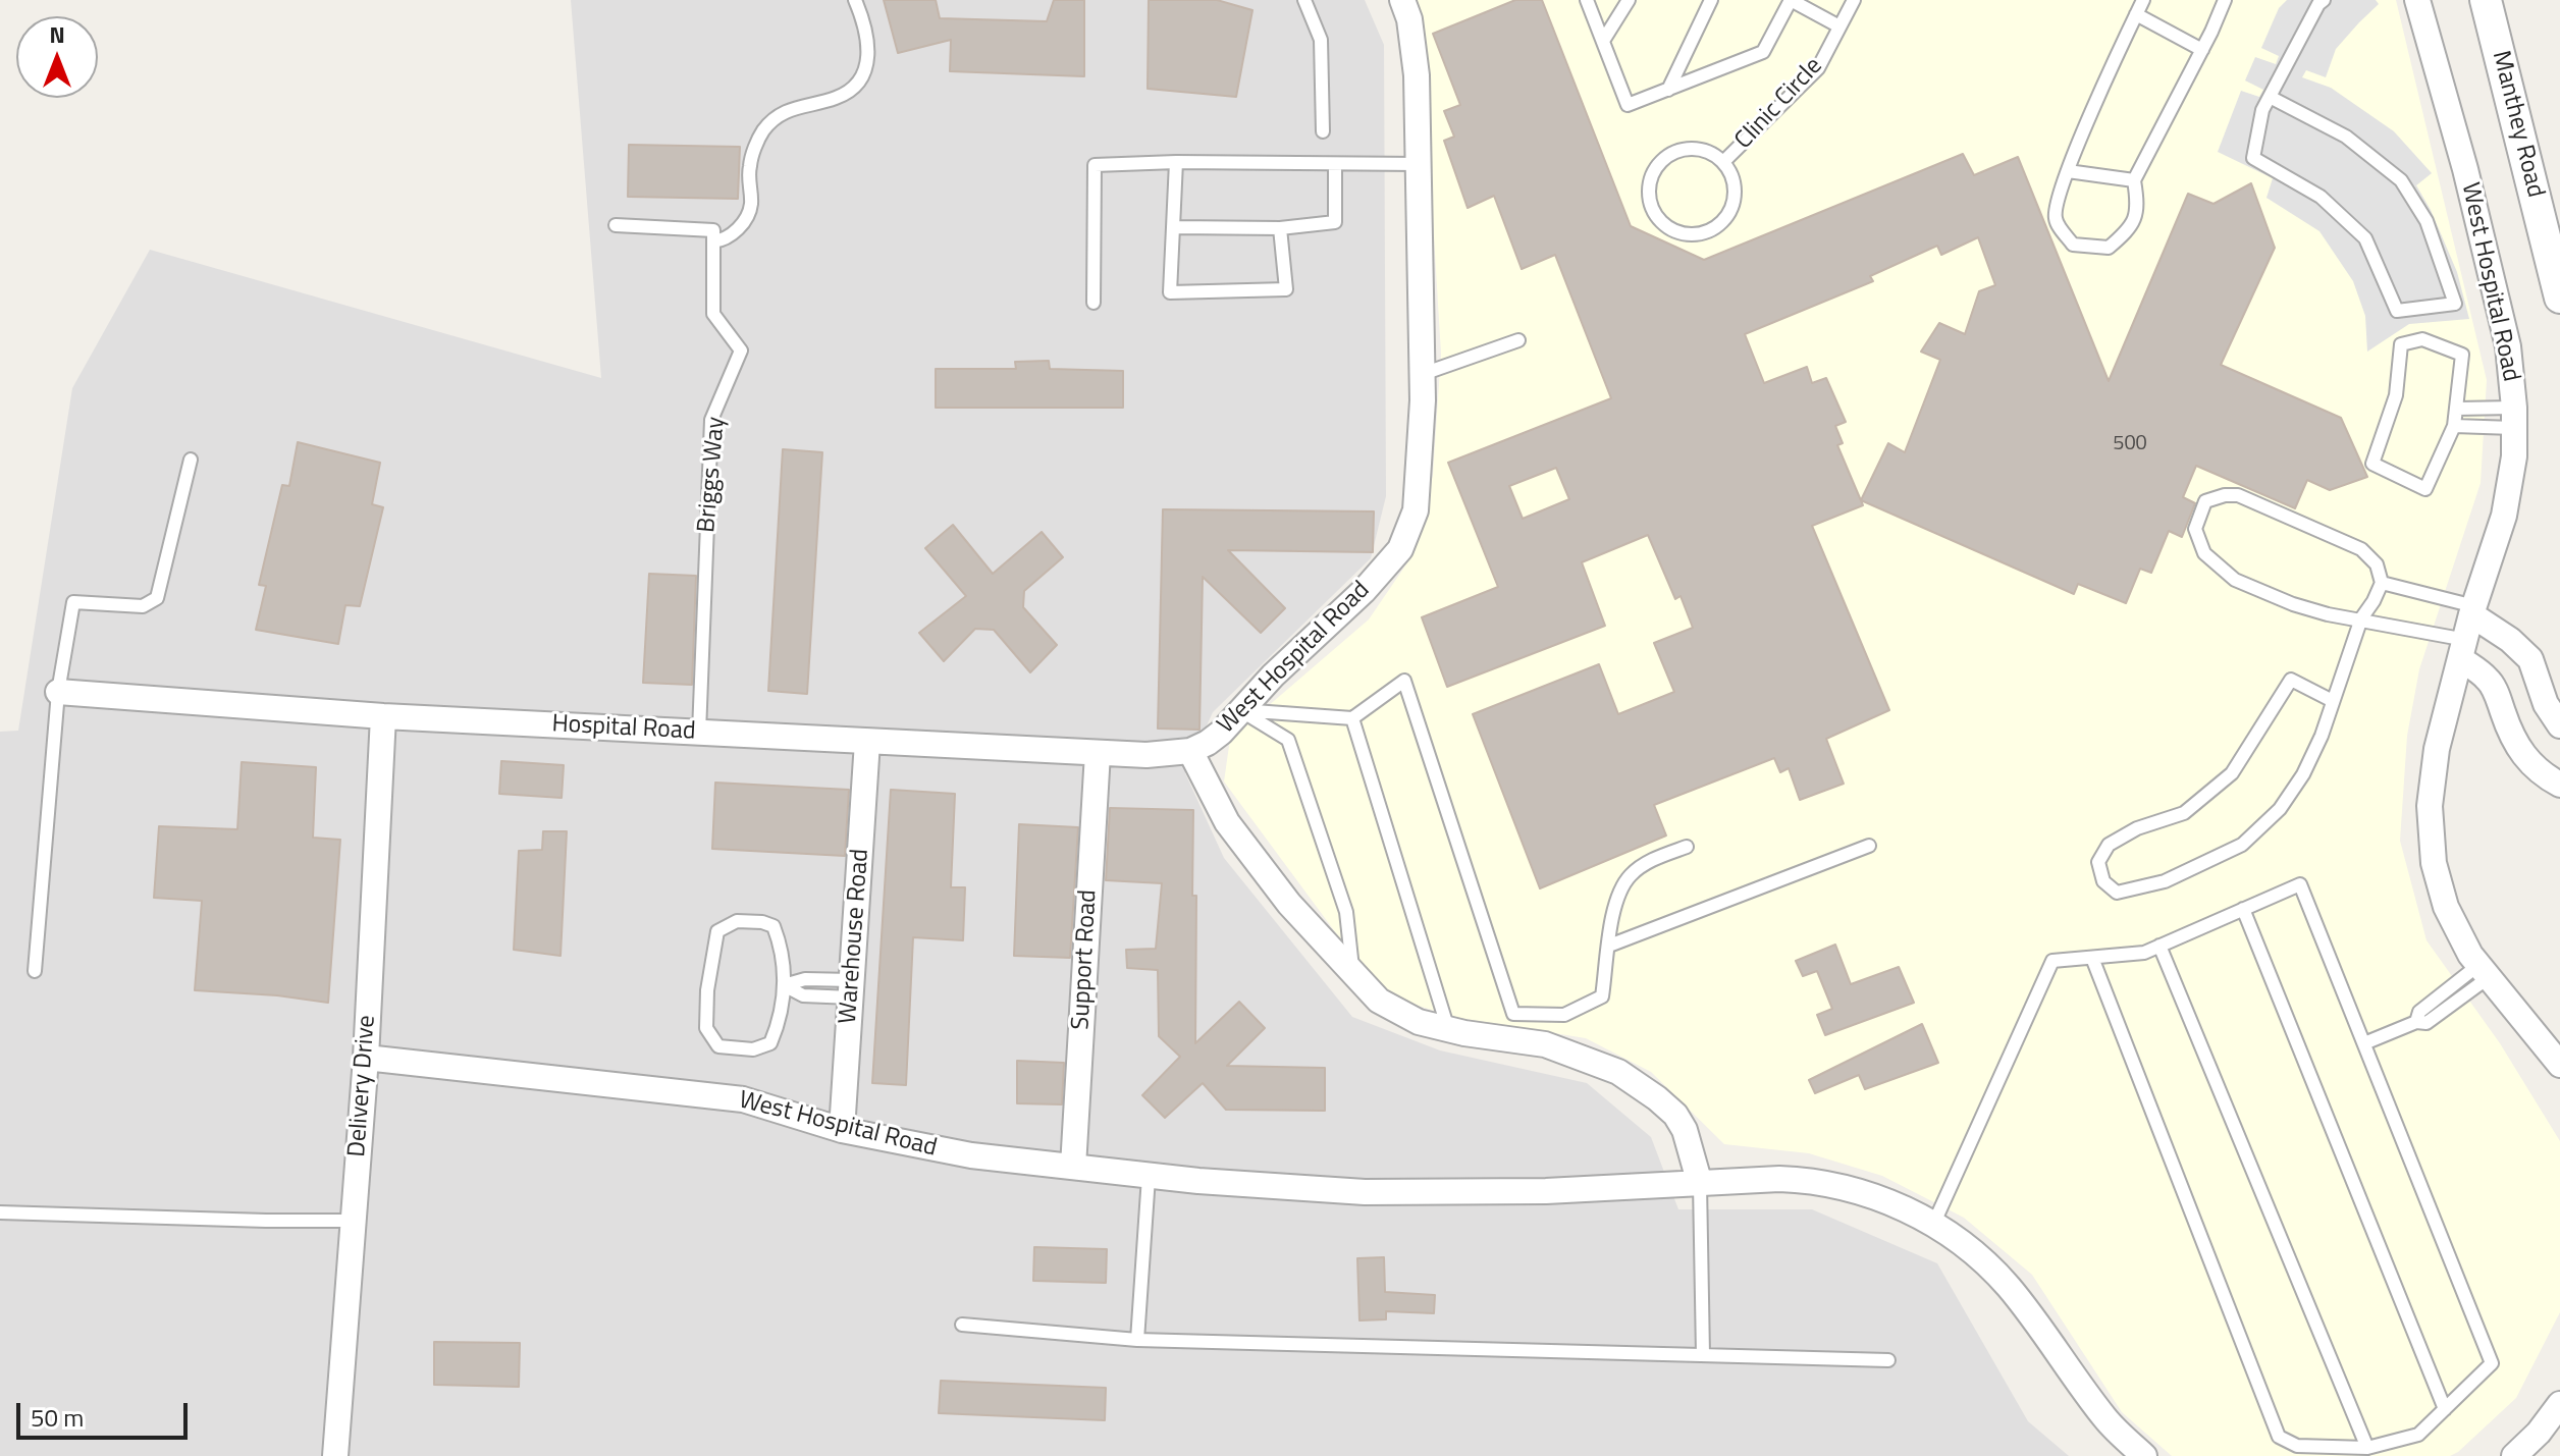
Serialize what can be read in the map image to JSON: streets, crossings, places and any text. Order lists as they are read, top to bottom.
{
  "streets": {
    "street": [
      "Manthey Road",
      "West Hospital Road",
      "Hospital Road",
      "Warehouse Road",
      "Support Road",
      "Delivery Drive"
    ],
    "lane": ["Clinic Circle", "Briggs Way"]
  },
  "crossings": [
    ["West Hospital Road", "Hospital Road"],
    ["West Hospital Road", "Warehouse Road"],
    ["West Hospital Road", "Support Road"],
    ["West Hospital Road", "Delivery Drive"],
    ["Briggs Way", "Hospital Road"],
    ["Hospital Road", "Warehouse Road"],
    ["Hospital Road", "Support Road"],
    ["Hospital Road", "Delivery Drive"]
  ],
  "house_numbers": ["500"],
  "scale_bar": "50 m",
  "north": "top"
}
